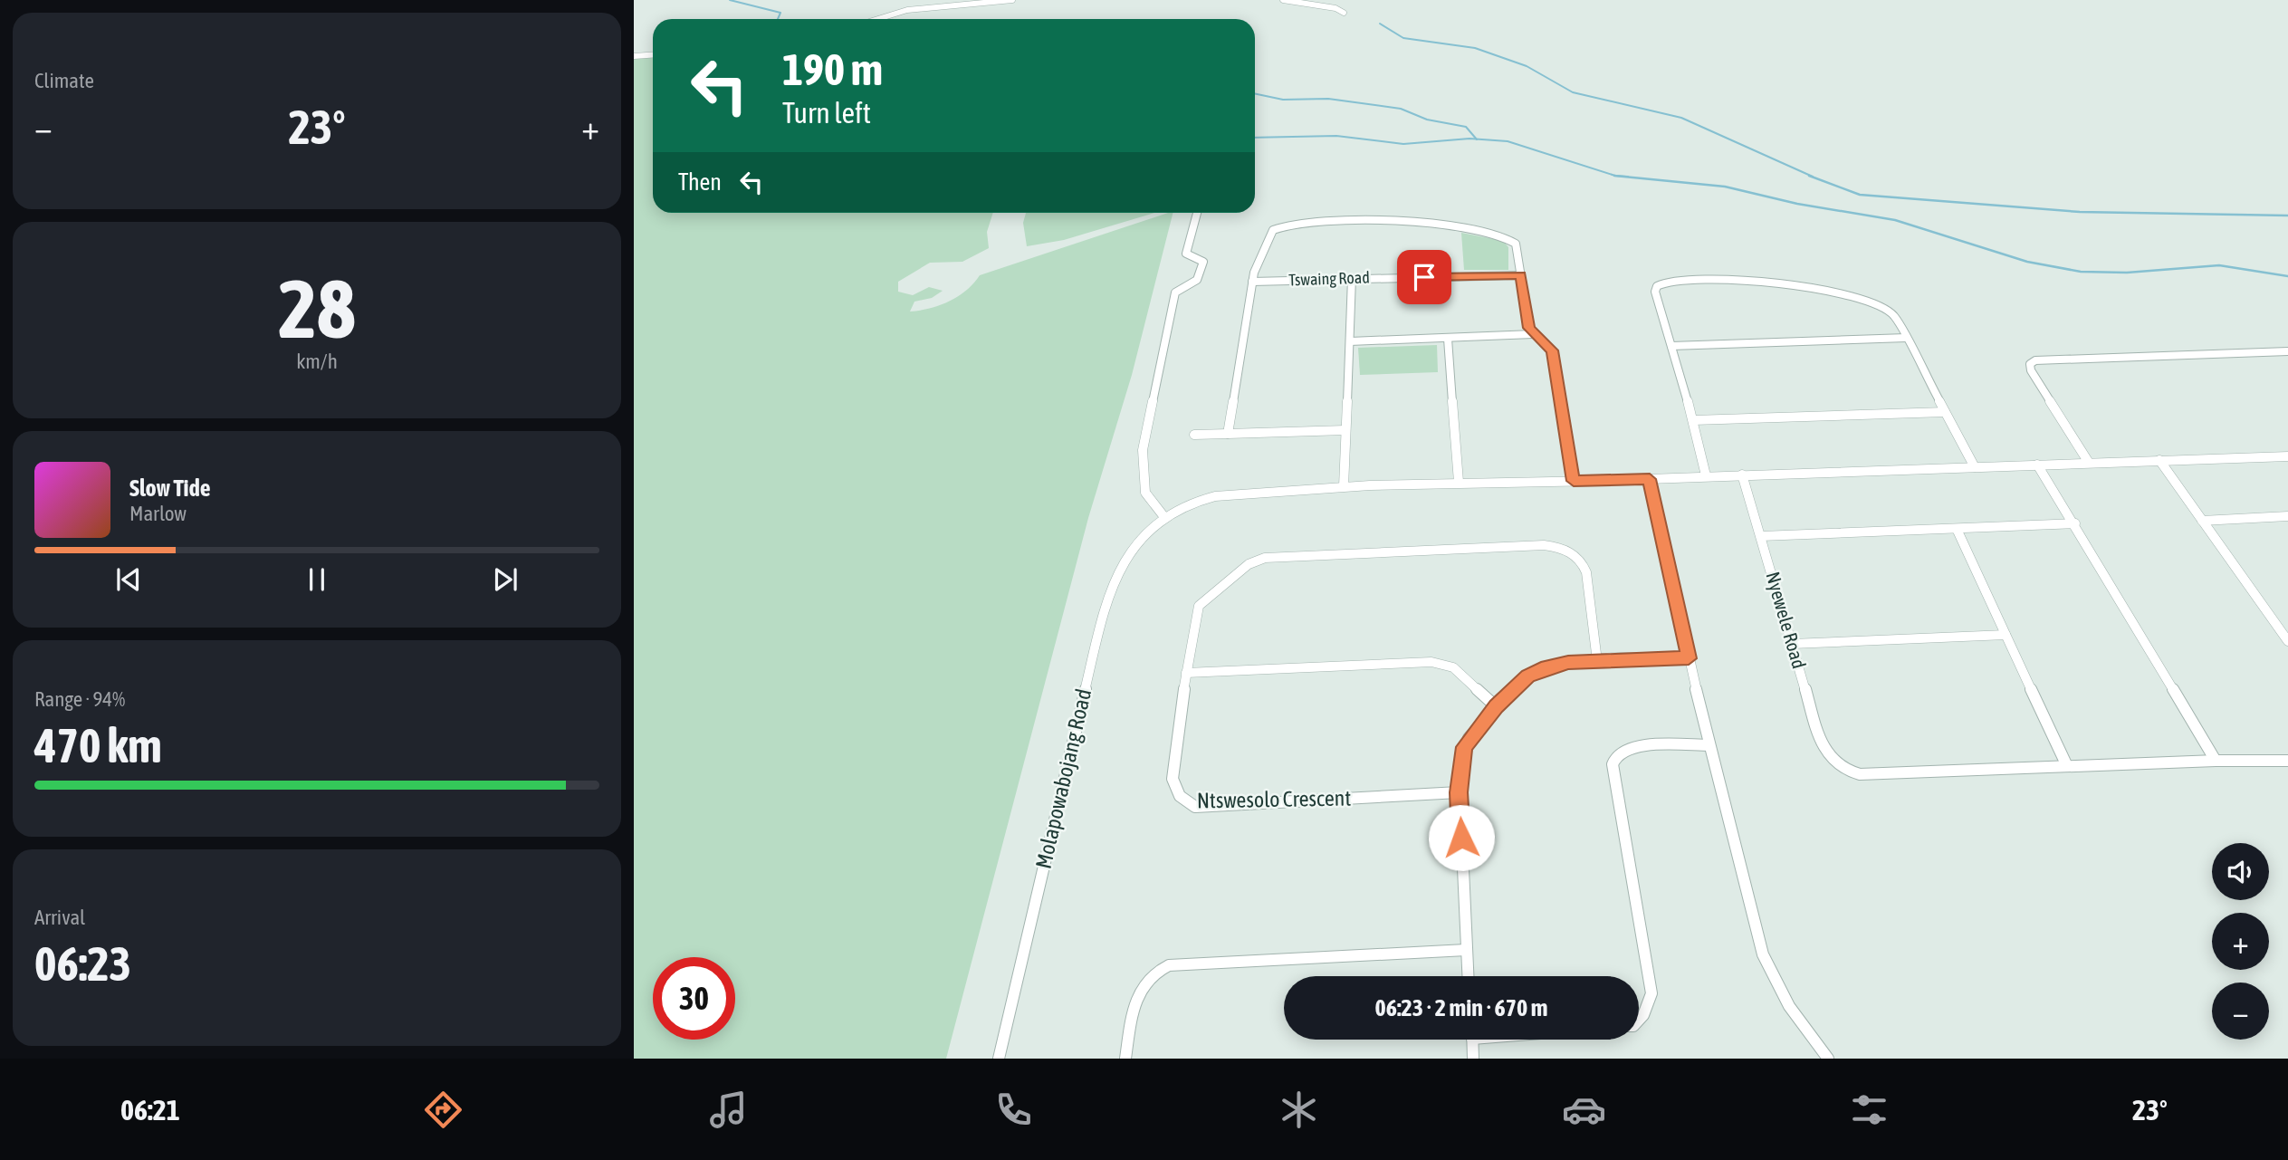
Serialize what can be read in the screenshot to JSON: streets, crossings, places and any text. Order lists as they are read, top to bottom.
{
  "streets": {
    "street": [
      "Tswaing Road",
      "Nyewele Road",
      "Molapowabojang Road",
      "Ntswesolo Crescent"
    ]
  },
  "crossings": [
    ["Nyewele Road", "Molapowabojang Road"]
  ],
  "page": {
    "tile": [
      "Climate",
      ["28", "km/h"],
      ["Range · 94%", "470 km"],
      ["Arrival", "06:23"]
    ],
    "turn": ["190 m", "Turn left"],
    "heat": ["−", "23°", "+"],
    "then": "Then",
    "song": ["Slow Tide", "Marlow"],
    "map_buttons": ["+", "−"],
    "limit": "30",
    "trip": "06:23 · 2 min · 670 m",
    "tabs": ["06:21", "23°"]
  }
}
